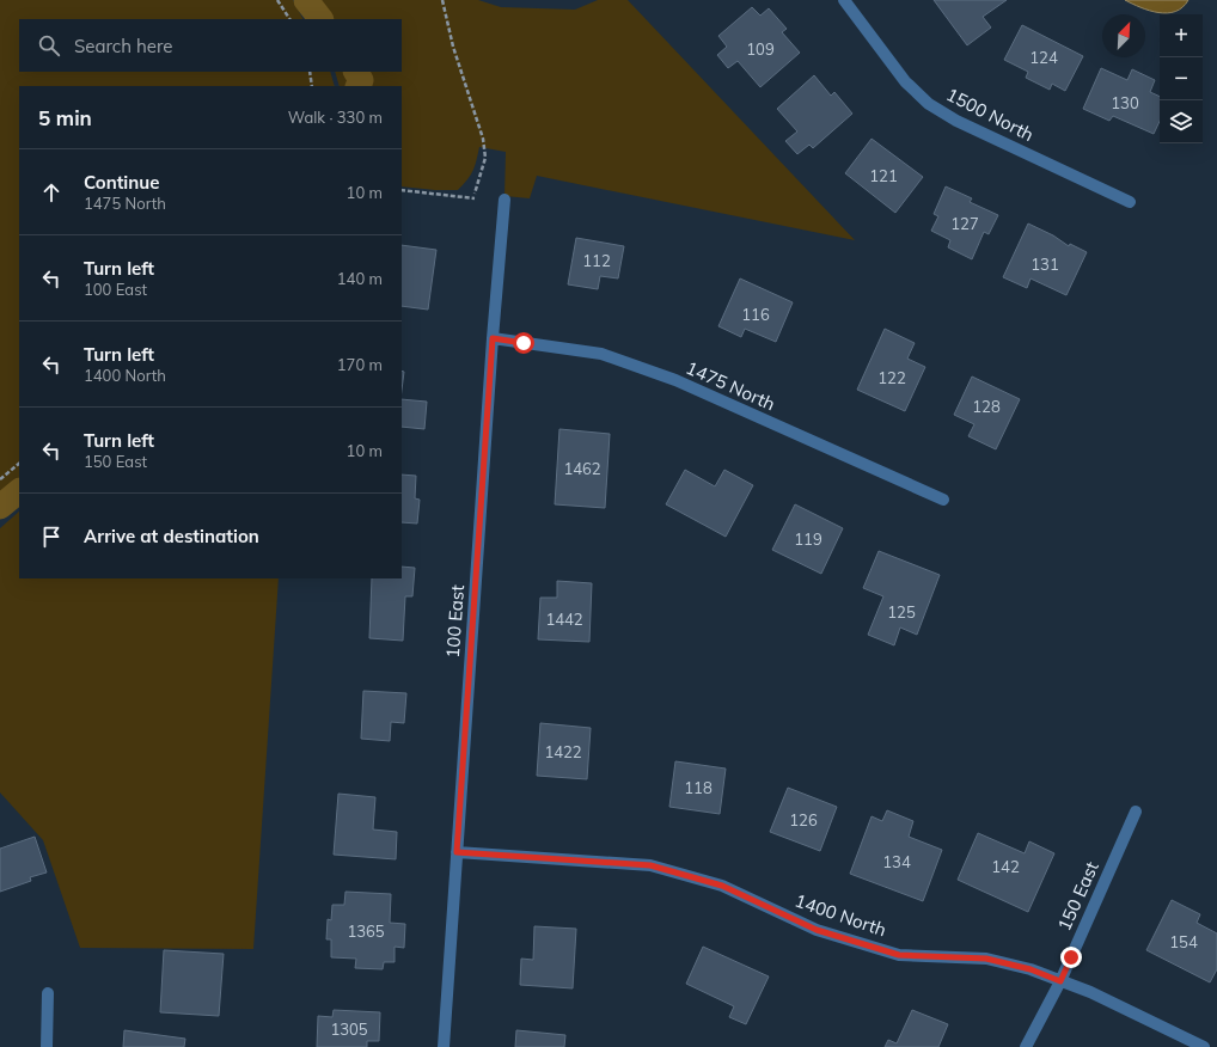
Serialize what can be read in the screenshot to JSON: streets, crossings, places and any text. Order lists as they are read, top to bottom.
{
  "streets": {
    "street": [
      "1500 North",
      "1475 North",
      "100 East",
      "150 East",
      "1400 North"
    ]
  },
  "crossings": [
    ["1475 North", "100 East"],
    ["100 East", "1400 North"],
    ["150 East", "1400 North"]
  ],
  "house_numbers": [
    "109",
    "124",
    "130",
    "121",
    "127",
    "112",
    "131",
    "116",
    "122",
    "128",
    "1462",
    "119",
    "125",
    "1442",
    "1422",
    "118",
    "126",
    "134",
    "142",
    "1365",
    "154",
    "1305"
  ],
  "north": "top right",
  "page": {
    "map_buttons": ["+", "−"],
    "search": "Search here",
    "heading": ["5 min", "Walk · 330 m"],
    "list": [
      ["Continue", "1475 North", "10 m"],
      ["Turn left", "100 East", "140 m"],
      ["Turn left", "1400 North", "170 m"],
      ["Turn left", "150 East", "10 m"],
      "Arrive at destination"
    ]
  }
}
